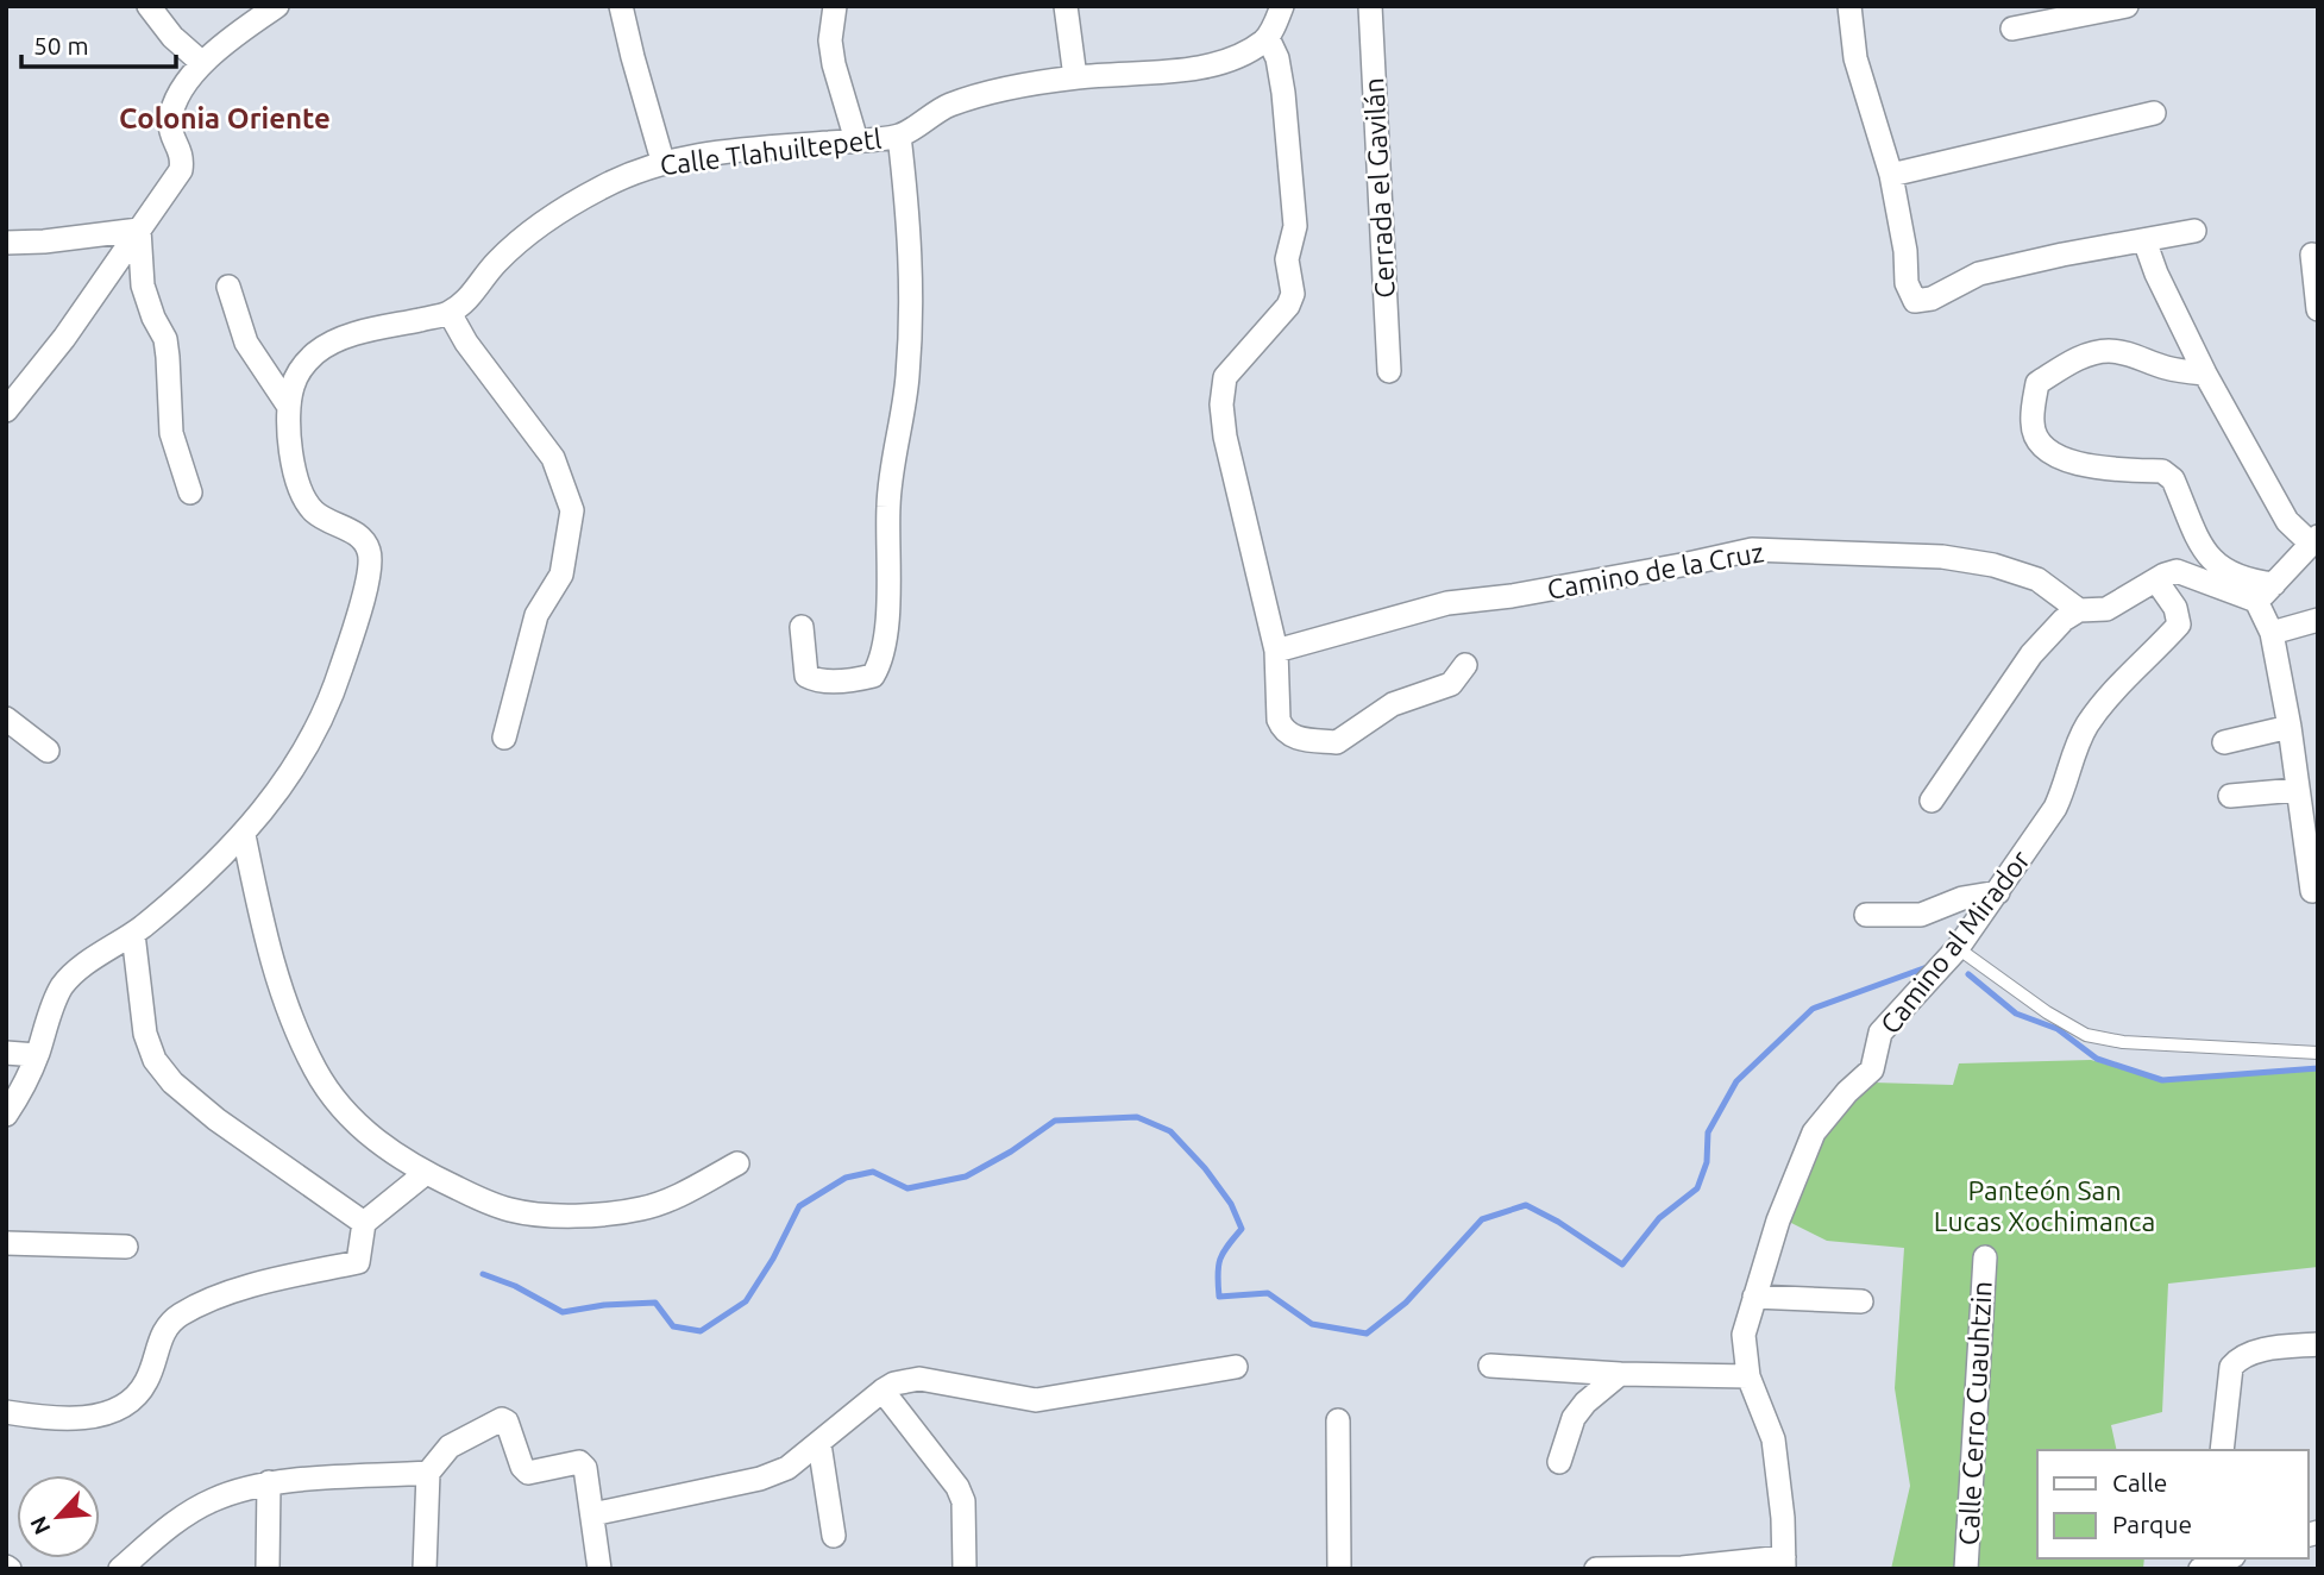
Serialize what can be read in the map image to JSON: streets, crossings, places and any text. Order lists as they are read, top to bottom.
{
  "streets": {
    "street": [
      "Calle Tlahuiltepetl",
      "Cerrada el Gavilán",
      "Camino de la Cruz",
      "Camino al Mirador",
      "Calle Cerro Cuauhtzin"
    ]
  },
  "districts": ["Colonia Oriente"],
  "parks": ["Panteón San Lucas Xochimanca"],
  "legend": ["Calle", "Parque"],
  "scale_bar": "50 m",
  "north": "bottom left"
}
